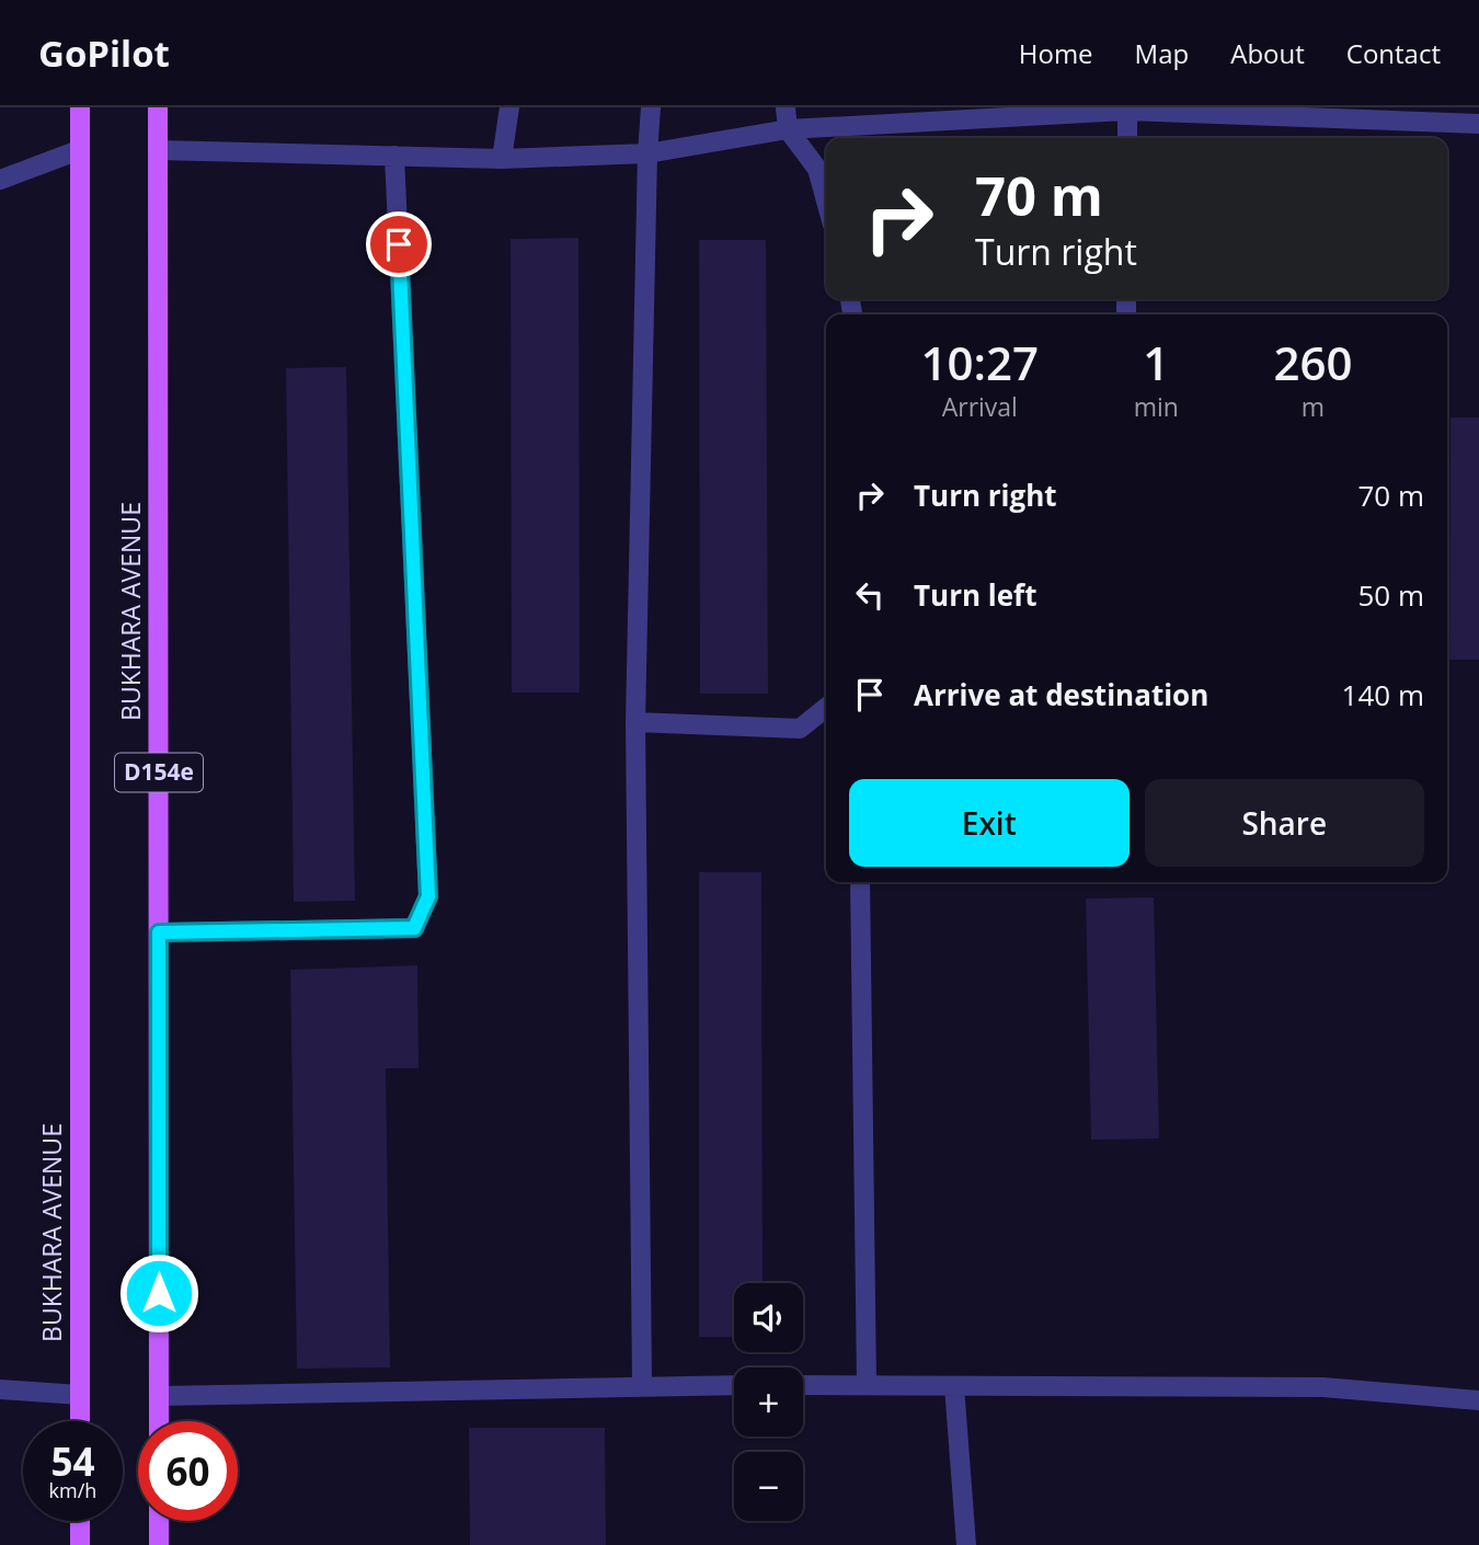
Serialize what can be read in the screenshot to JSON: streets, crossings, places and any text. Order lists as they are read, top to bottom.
{
  "streets": {
    "main road": ["BUKHARA AVENUE", "D154e"]
  },
  "page": {
    "header": "GoPilot",
    "nav": [
      "Home",
      "Map",
      "About",
      "Contact"
    ],
    "turn": ["70 m", "Turn right"],
    "eta": [
      "10:27",
      "Arrival",
      "1",
      "min",
      "260",
      "m"
    ],
    "list": [
      {
        "name": "Turn right",
        "value": "70 m"
      },
      {
        "name": "Turn left",
        "value": "50 m"
      },
      {
        "name": "Arrive at destination",
        "value": "140 m"
      }
    ],
    "buttons": ["Exit", "Share"],
    "map_buttons": ["+", "−"],
    "speed": "54 km/h",
    "limit": "60"
  }
}
